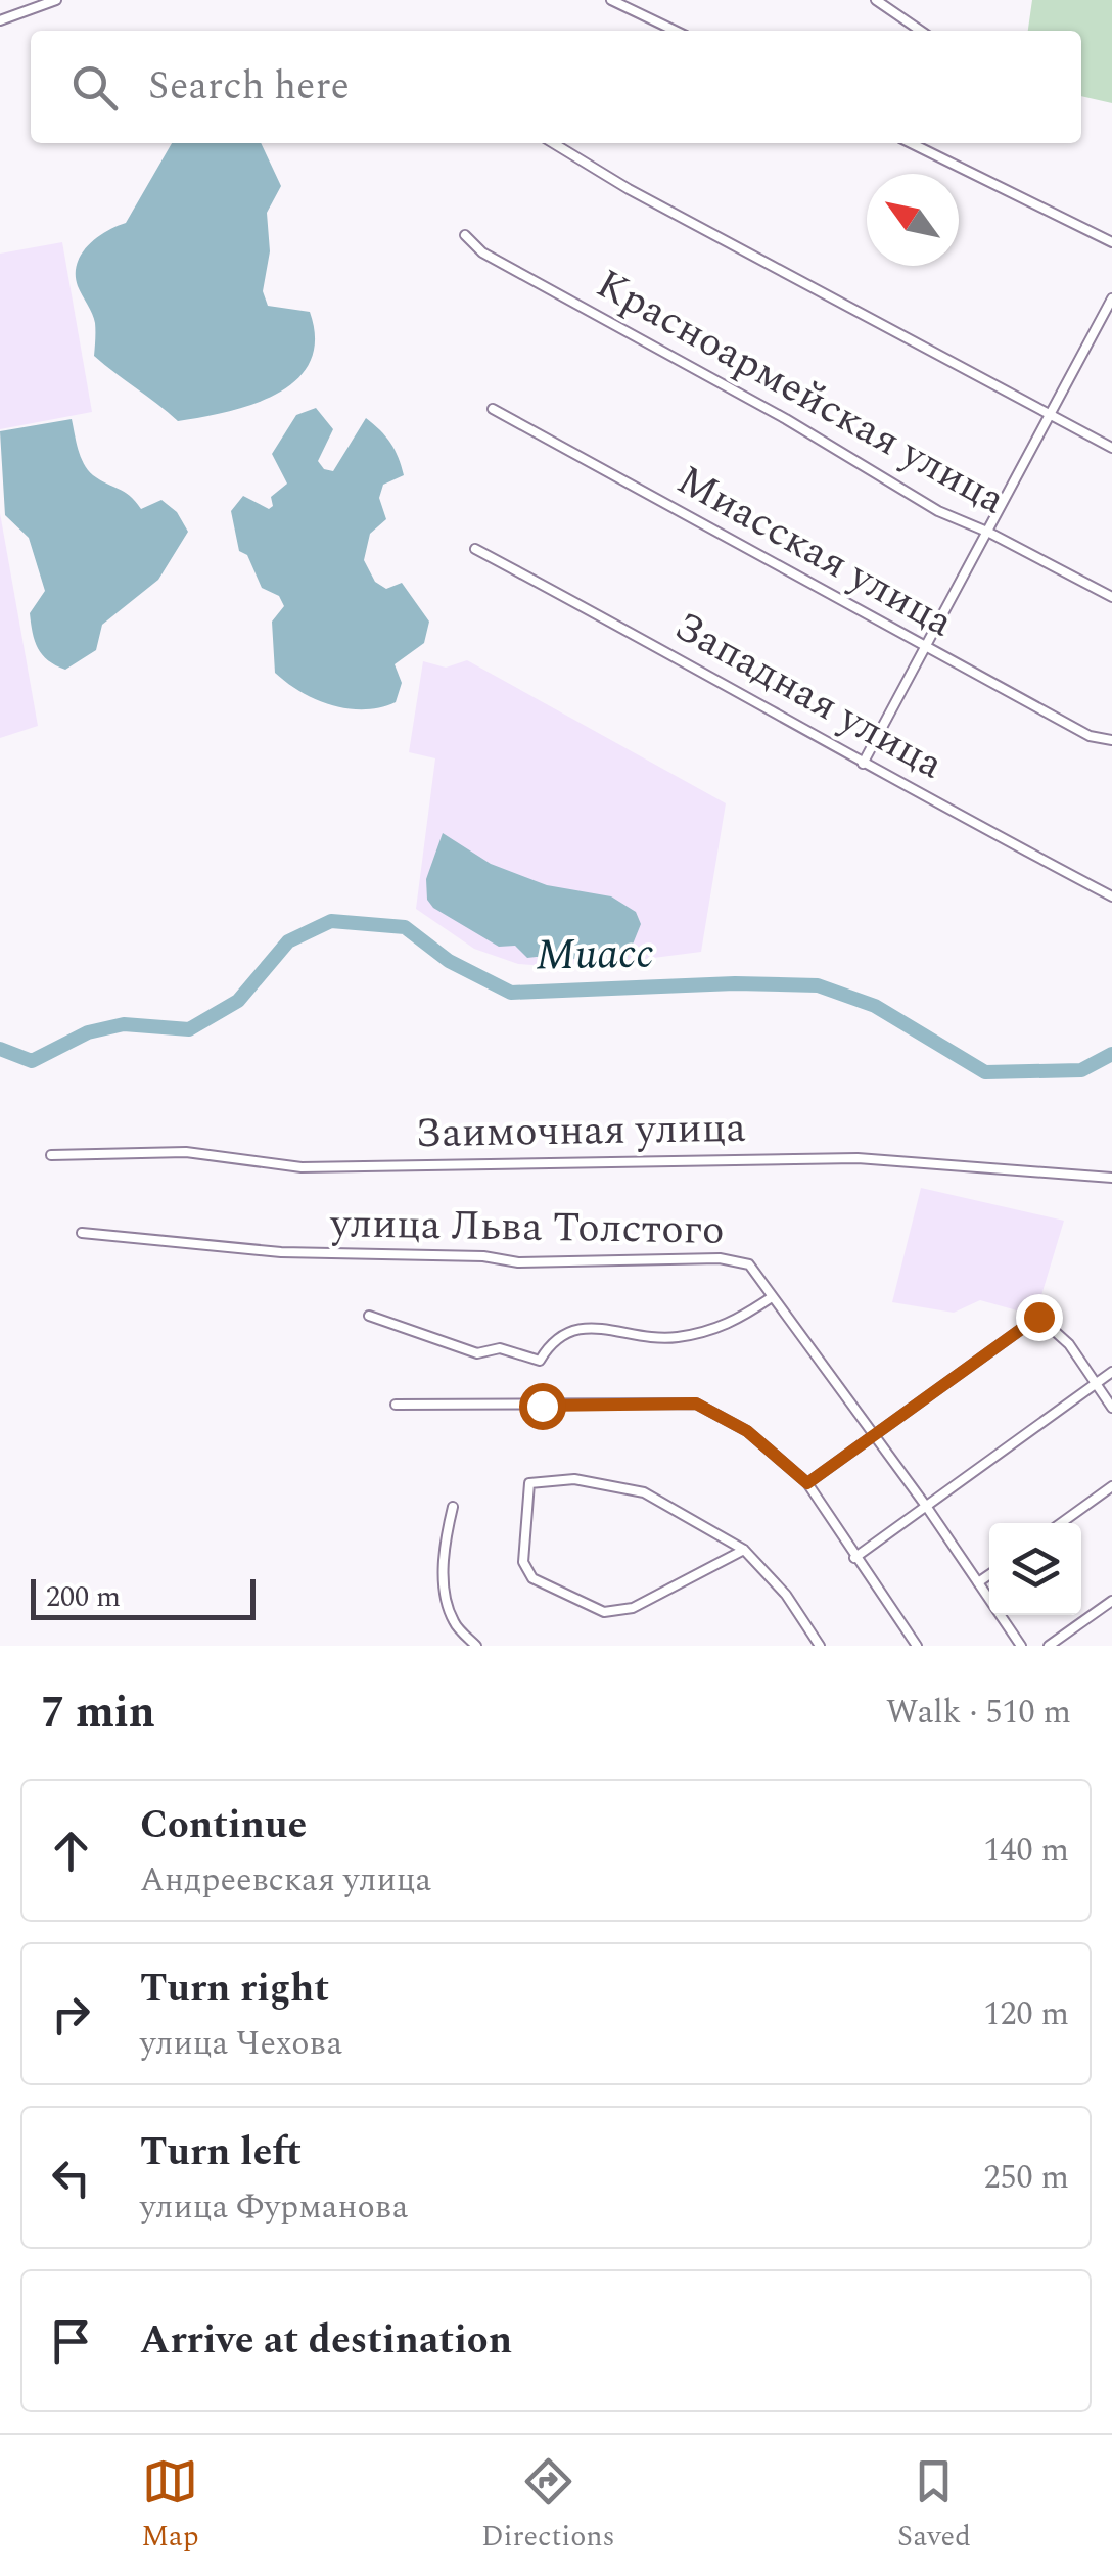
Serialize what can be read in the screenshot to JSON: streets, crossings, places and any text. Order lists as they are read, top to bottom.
{
  "streets": {
    "street": [
      "Красноармейская улица",
      "Миасская улица",
      "Западная улица",
      "Заимочная улица",
      "улица Льва Толстого"
    ]
  },
  "water": ["Миасс"],
  "scale_bar": "200 m",
  "north": "top left",
  "page": {
    "search": "Search here",
    "scale": "200 m",
    "heading": ["7 min", "Walk · 510 m"],
    "list": [
      ["Continue", "Андреевская улица", "140 m"],
      ["Turn right", "улица Чехова", "120 m"],
      ["Turn left", "улица Фурманова", "250 m"],
      "Arrive at destination"
    ],
    "nav": ["Map", "Directions", "Saved"]
  }
}
